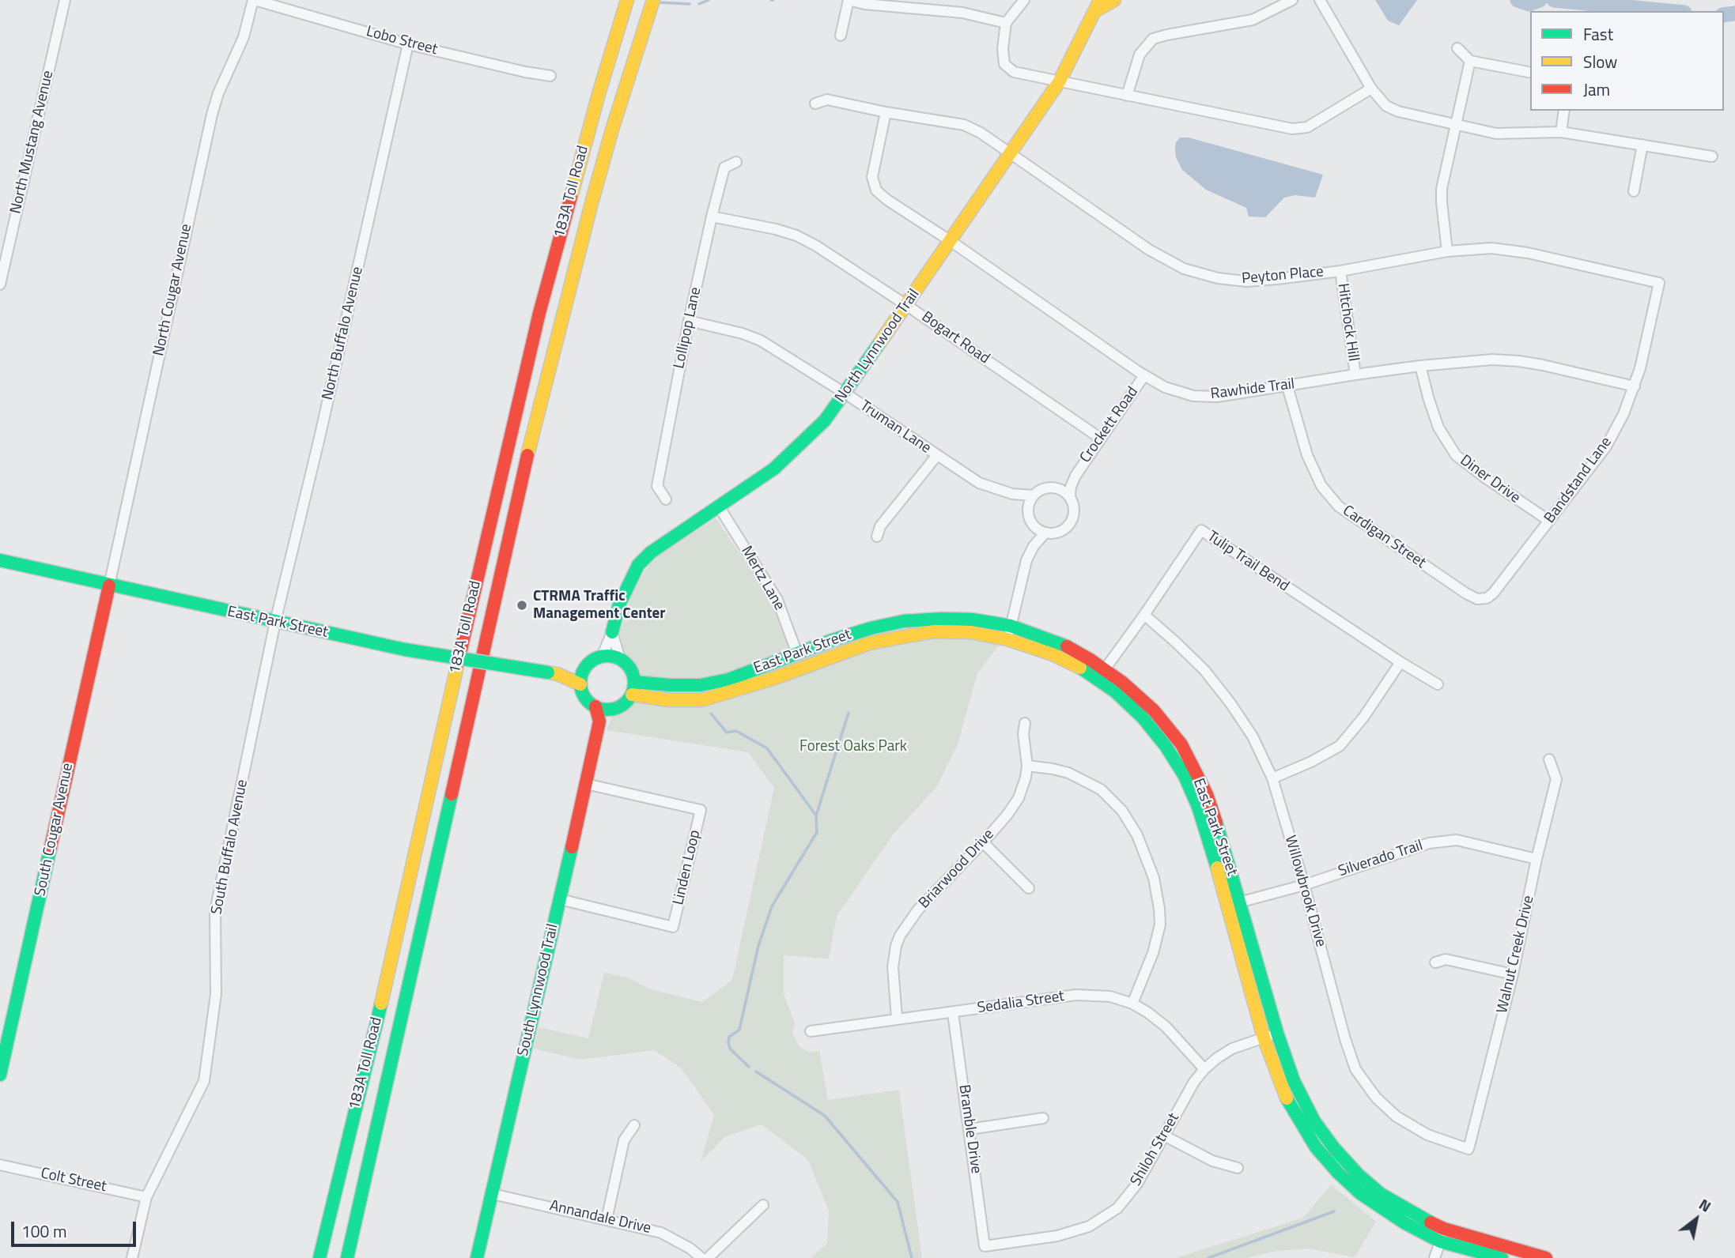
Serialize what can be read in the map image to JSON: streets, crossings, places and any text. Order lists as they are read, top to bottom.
{
  "streets": {
    "main road": [
      "183A Toll Road",
      "North Lynnwood Trail",
      "East Park Street",
      "South Cougar Avenue",
      "South Lynnwood Trail"
    ],
    "street": [
      "Lobo Street",
      "North Mustang Avenue",
      "Peyton Place",
      "North Cougar Avenue",
      "Hitchock Hill",
      "Lollipop Lane",
      "North Buffalo Avenue",
      "Bogart Road",
      "Rawhide Trail",
      "Crockett Road",
      "Truman Lane",
      "Diner Drive",
      "Bandstand Lane",
      "Cardigan Street",
      "Tulip Trail Bend",
      "Mertz Lane",
      "South Buffalo Avenue",
      "Silverado Trail",
      "Linden Loop",
      "Briarwood Drive",
      "Willowbrook Drive",
      "Walnut Creek Drive",
      "Sedalia Street",
      "Bramble Drive",
      "Shiloh Street",
      "Colt Street",
      "Annandale Drive"
    ]
  },
  "crossings": [
    ["Lobo Street", "North Cougar Avenue"],
    ["Lobo Street", "North Buffalo Avenue"],
    ["Peyton Place", "Hitchock Hill"],
    ["Peyton Place", "North Lynnwood Trail"],
    ["Peyton Place", "Rawhide Trail"],
    ["Peyton Place", "Bandstand Lane"],
    ["North Cougar Avenue", "East Park Street"],
    ["North Cougar Avenue", "South Cougar Avenue"],
    ["Hitchock Hill", "Rawhide Trail"],
    ["Lollipop Lane", "Bogart Road"],
    ["Lollipop Lane", "Truman Lane"],
    ["North Buffalo Avenue", "East Park Street"],
    ["North Buffalo Avenue", "South Buffalo Avenue"],
    ["Bogart Road", "North Lynnwood Trail"],
    ["Bogart Road", "Crockett Road"],
    ["North Lynnwood Trail", "Rawhide Trail"],
    ["North Lynnwood Trail", "Truman Lane"],
    ["North Lynnwood Trail", "Mertz Lane"],
    ["North Lynnwood Trail", "East Park Street"],
    ["North Lynnwood Trail", "South Lynnwood Trail"],
    ["Rawhide Trail", "Crockett Road"],
    ["Rawhide Trail", "Diner Drive"],
    ["Rawhide Trail", "Bandstand Lane"],
    ["Rawhide Trail", "Cardigan Street"],
    ["Crockett Road", "Truman Lane"],
    ["Diner Drive", "Bandstand Lane"],
    ["Bandstand Lane", "Cardigan Street"],
    ["Tulip Trail Bend", "East Park Street"],
    ["Tulip Trail Bend", "Willowbrook Drive"],
    ["Mertz Lane", "East Park Street"],
    ["East Park Street", "South Cougar Avenue"],
    ["East Park Street", "South Buffalo Avenue"],
    ["East Park Street", "Silverado Trail"],
    ["East Park Street", "South Lynnwood Trail"],
    ["East Park Street", "Shiloh Street"],
    ["South Buffalo Avenue", "Colt Street"],
    ["Silverado Trail", "Willowbrook Drive"],
    ["Silverado Trail", "Walnut Creek Drive"],
    ["Linden Loop", "South Lynnwood Trail"],
    ["Briarwood Drive", "Sedalia Street"],
    ["Willowbrook Drive", "Walnut Creek Drive"],
    ["South Lynnwood Trail", "Annandale Drive"],
    ["Sedalia Street", "Bramble Drive"],
    ["Sedalia Street", "Shiloh Street"],
    ["Bramble Drive", "Shiloh Street"]
  ],
  "parks": ["Forest Oaks Park"],
  "places": ["CTRMA Traffic Management Center"],
  "legend": ["Fast", "Slow", "Jam"],
  "scale_bar": "100 m",
  "north": "top right"
}
